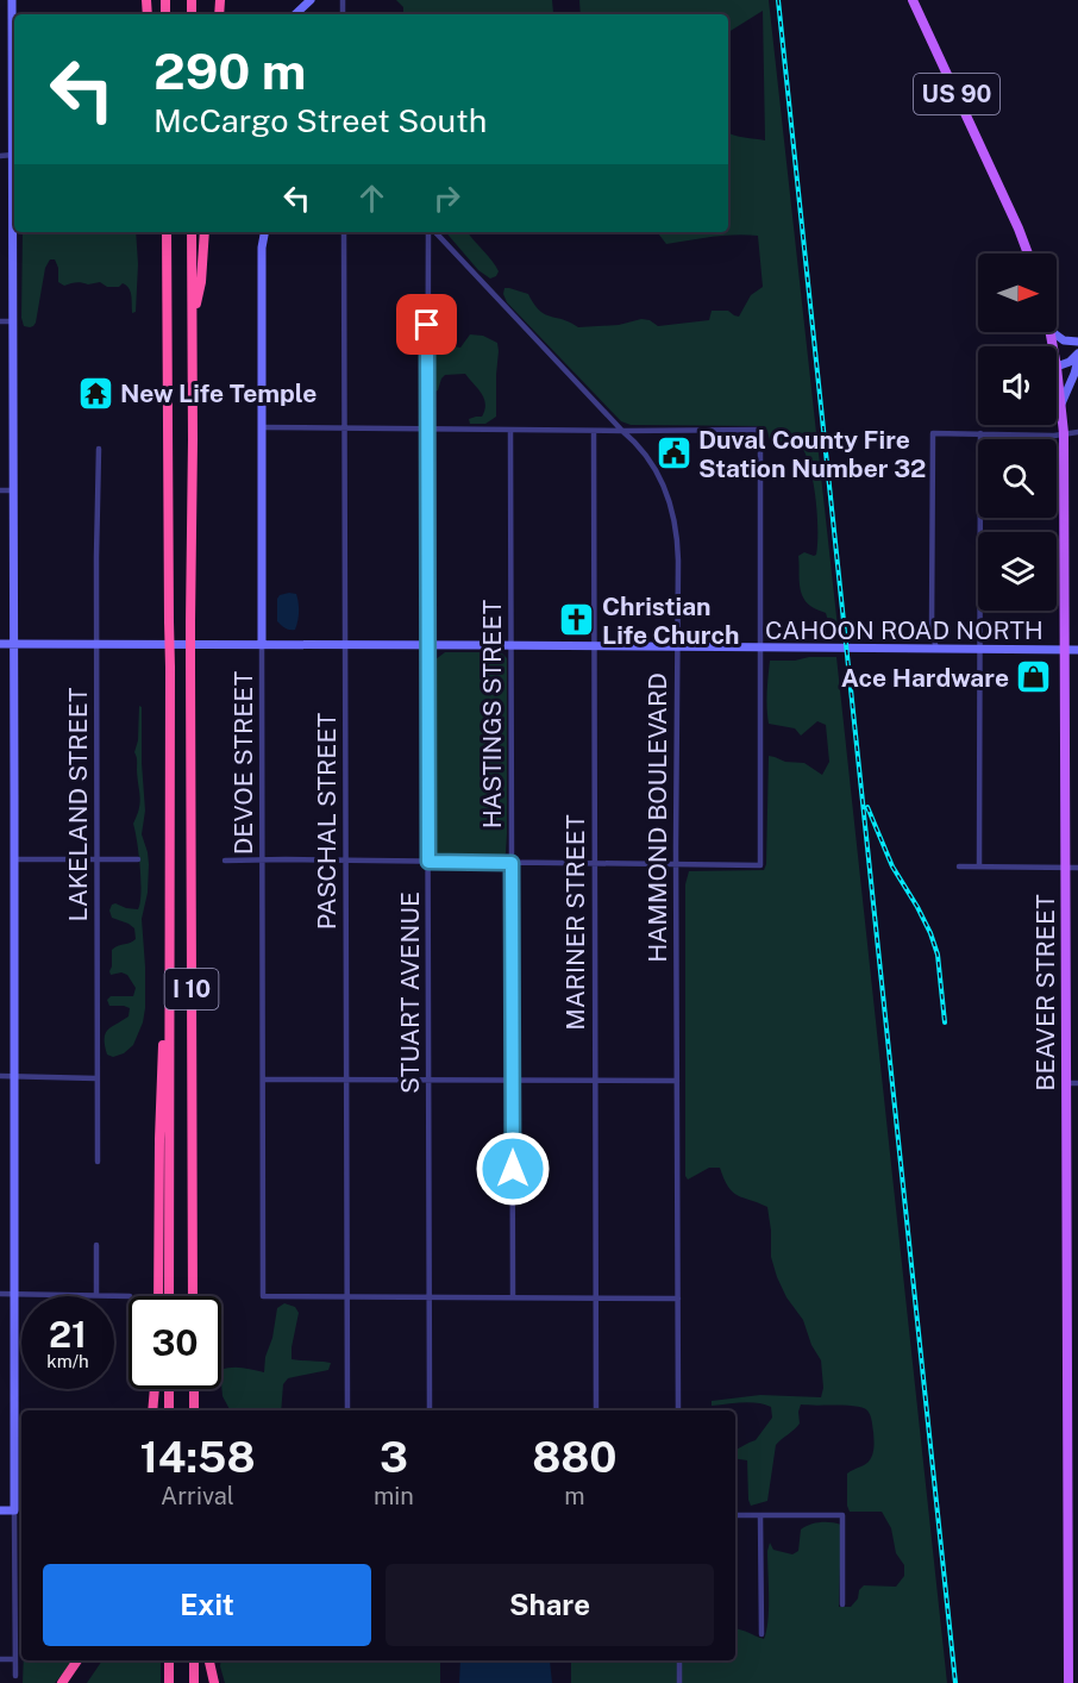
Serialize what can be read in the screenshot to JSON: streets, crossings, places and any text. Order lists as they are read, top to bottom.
{
  "streets": {
    "highway": ["I 10"],
    "main road": ["US 90", "BEAVER STREET"],
    "street": [
      "CAHOON ROAD NORTH",
      "HASTINGS STREET",
      "DEVOE STREET",
      "LAKELAND STREET",
      "HAMMOND BOULEVARD",
      "PASCHAL STREET",
      "MARINER STREET",
      "STUART AVENUE"
    ]
  },
  "crossings": [
    ["CAHOON ROAD NORTH", "HASTINGS STREET"],
    ["CAHOON ROAD NORTH", "DEVOE STREET"],
    ["CAHOON ROAD NORTH", "HAMMOND BOULEVARD"],
    ["CAHOON ROAD NORTH", "PASCHAL STREET"],
    ["CAHOON ROAD NORTH", "MARINER STREET"],
    ["CAHOON ROAD NORTH", "STUART AVENUE"],
    ["CAHOON ROAD NORTH", "BEAVER STREET"],
    ["DEVOE STREET", "PASCHAL STREET"]
  ],
  "places": {
    "temple": ["New Life Temple"],
    "public building": ["Duval County Fire Station Number 32"],
    "church": ["Christian Life Church"],
    "shop": ["Ace Hardware"]
  },
  "north": "right",
  "page": {
    "turn": ["290 m", "McCargo Street South"],
    "speed": "21 km/h",
    "limit": "30",
    "eta": [
      "14:58",
      "Arrival",
      "3",
      "min",
      "880",
      "m"
    ],
    "buttons": ["Exit", "Share"]
  }
}
